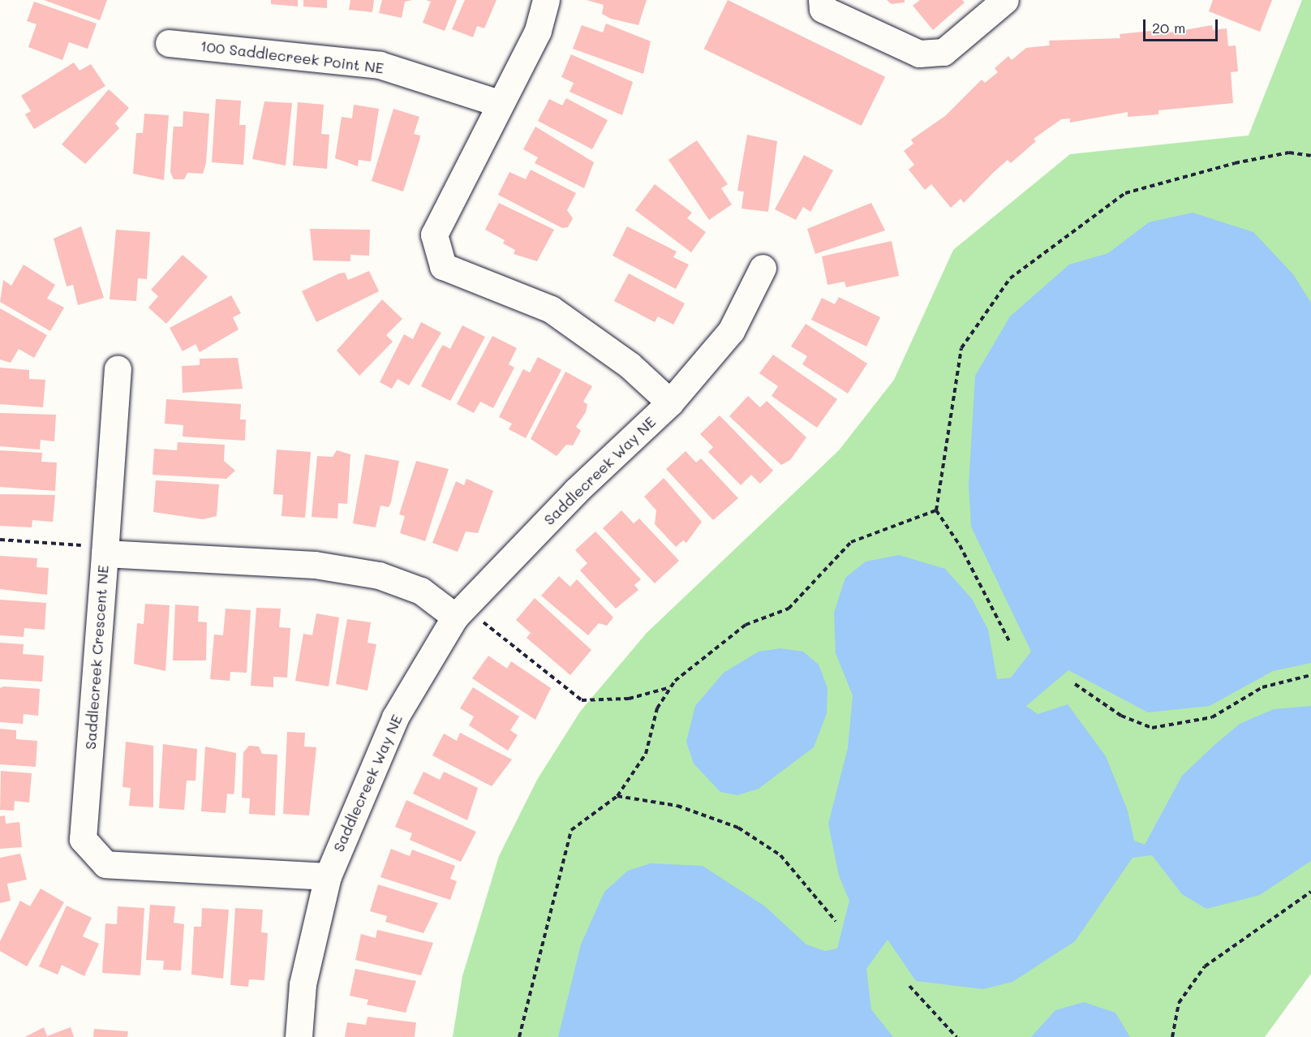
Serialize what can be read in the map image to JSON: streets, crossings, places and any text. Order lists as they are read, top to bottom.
{
  "streets": {
    "street": ["100 Saddlecreek Point NE", "Saddlecreek Way NE", "Saddlecreek Crescent NE"]
  },
  "crossings": [
    ["Saddlecreek Way NE", "Saddlecreek Crescent NE"]
  ],
  "scale_bar": "20 m"
}
